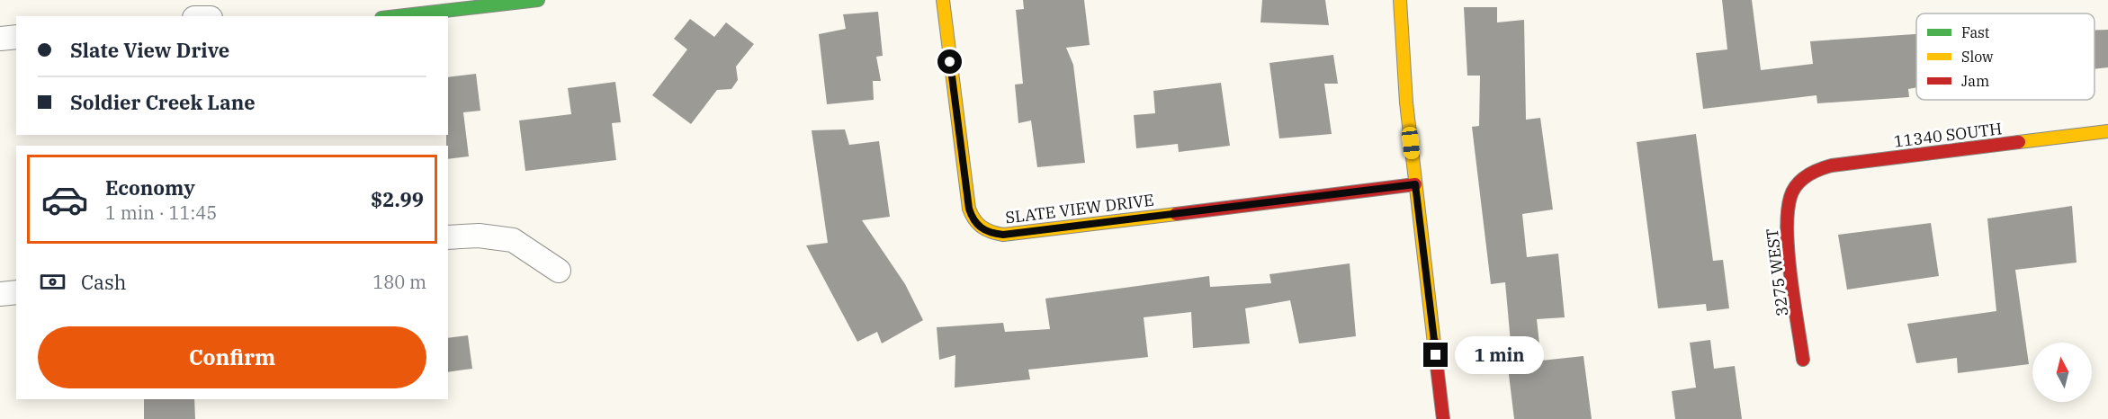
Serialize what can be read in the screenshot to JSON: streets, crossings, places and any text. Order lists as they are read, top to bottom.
{
  "streets": {
    "street": ["11340 SOUTH", "SLATE VIEW DRIVE", "3275 WEST"]
  },
  "crossings": [
    ["11340 SOUTH", "3275 WEST"]
  ],
  "legend": ["Fast", "Slow", "Jam"],
  "north": "top",
  "page": {
    "banner": ["Slate View Drive", "Soldier Creek Lane"],
    "list": [
      {
        "name": "Economy",
        "note": "1 min · 11:45",
        "value": "$2.99"
      }
    ],
    "pay": ["Cash", "180 m"],
    "buttons": "Confirm",
    "bubble": "1 min"
  }
}
